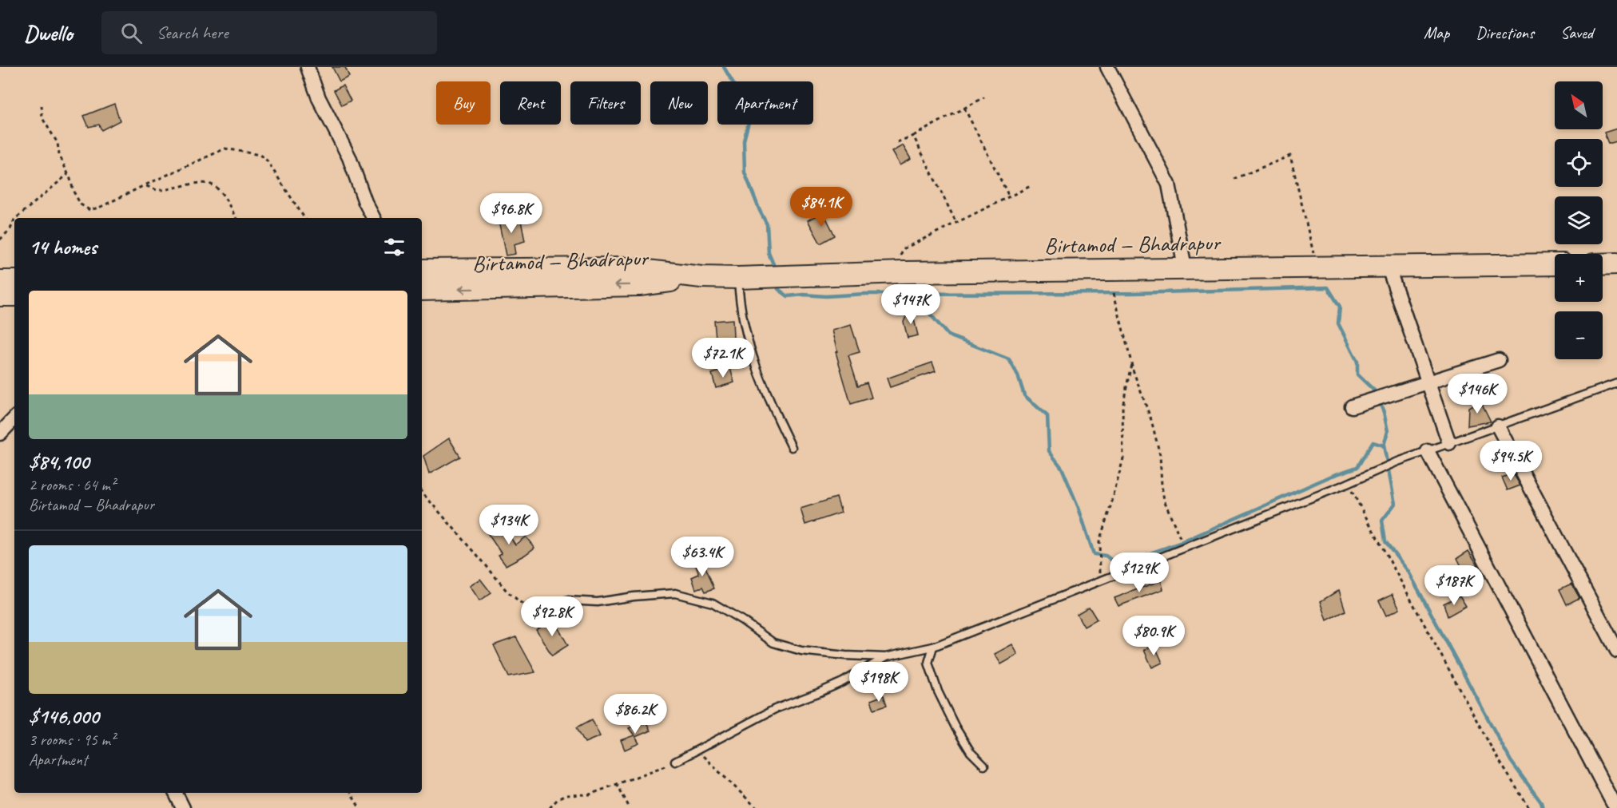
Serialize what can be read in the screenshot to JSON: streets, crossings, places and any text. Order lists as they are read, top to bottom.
{
  "streets": {
    "main road": ["Birtamod — Bhadrapur"]
  },
  "north": "top left",
  "page": {
    "header": "Dwello",
    "search": "Search here",
    "nav": ["Map", "Directions", "Saved"],
    "map_buttons": ["+", "−"],
    "chip": [
      "Buy",
      "Rent",
      "Filters",
      "New",
      "Apartment"
    ],
    "price": [
      "$84.1K",
      "$96.8K",
      "$147K",
      "$72.1K",
      "$146K",
      "$94.5K",
      "$134K",
      "$63.4K",
      "$129K",
      "$187K",
      "$92.8K",
      "$80.9K",
      "$198K",
      "$86.2K"
    ],
    "heading": "14 homes",
    "list": [
      {
        "name": "$84,100",
        "note": "2 rooms · 64 m² · Birtamod — Bhadrapur"
      },
      {
        "name": "$146,000",
        "note": "3 rooms · 95 m² · Apartment"
      }
    ]
  }
}
